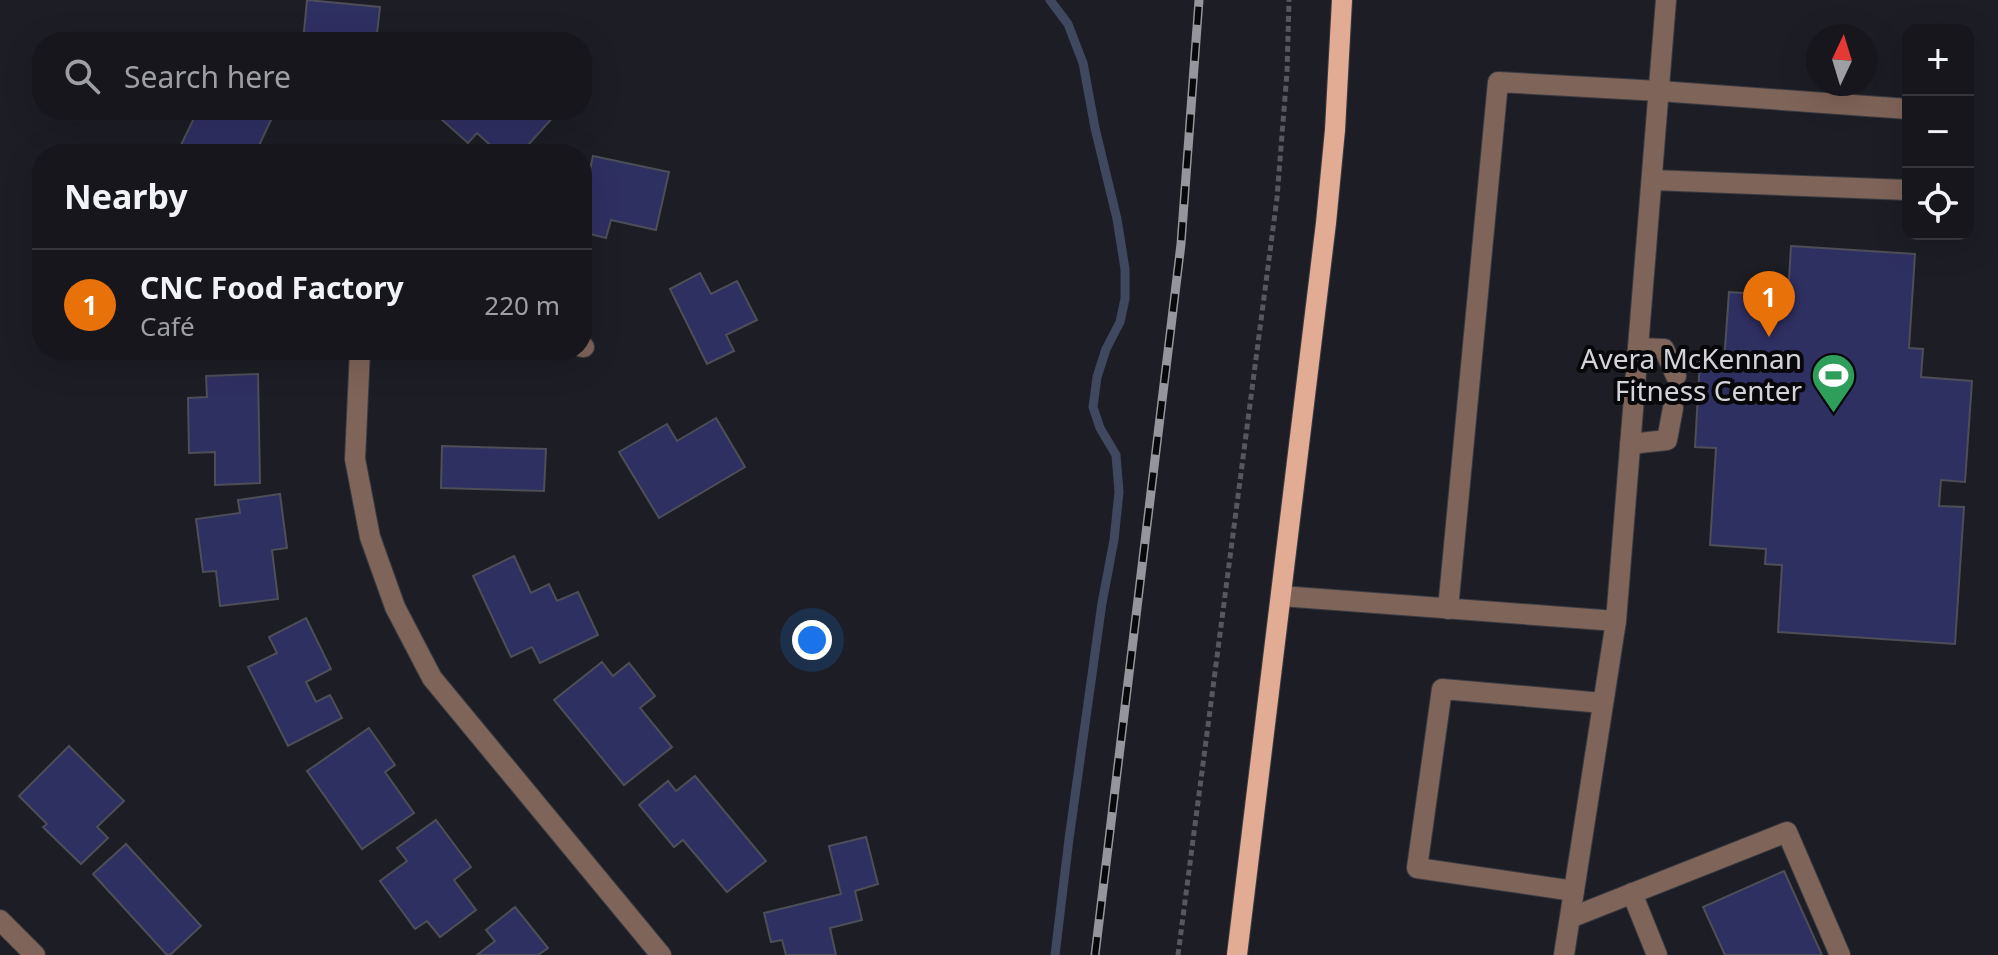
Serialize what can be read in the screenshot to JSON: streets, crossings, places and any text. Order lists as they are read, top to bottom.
{
  "places": {
    "sports": ["Avera McKennan Fitness Center"]
  },
  "north": "top",
  "page": {
    "map_buttons": ["+", "−"],
    "search": "Search here",
    "heading": "Nearby",
    "list": [
      {
        "mark": "1",
        "name": "CNC Food Factory",
        "note": "Café",
        "value": "220 m"
      }
    ],
    "pins": "1"
  }
}
